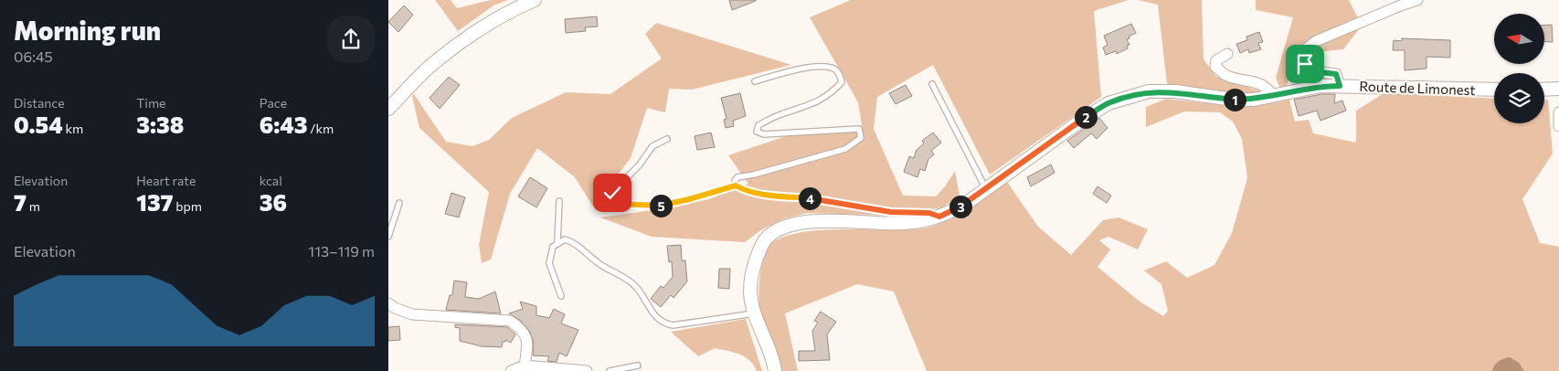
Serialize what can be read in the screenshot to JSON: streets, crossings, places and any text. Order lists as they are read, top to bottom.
{
  "streets": {
    "street": ["Route de Limonest"]
  },
  "north": "left",
  "page": {
    "heading": ["Morning run", "06:45"],
    "stats": [
      ["Distance", "0.54 km"],
      ["Time", "3:38"],
      ["Pace", "6:43 /km"],
      ["Elevation", "7 m"],
      ["Heart rate", "137 bpm"],
      ["kcal", "36"]
    ],
    "pins": [
      "1",
      "2",
      "4",
      "5",
      "3"
    ],
    "chart": ["Elevation", "113–119 m"]
  }
}
